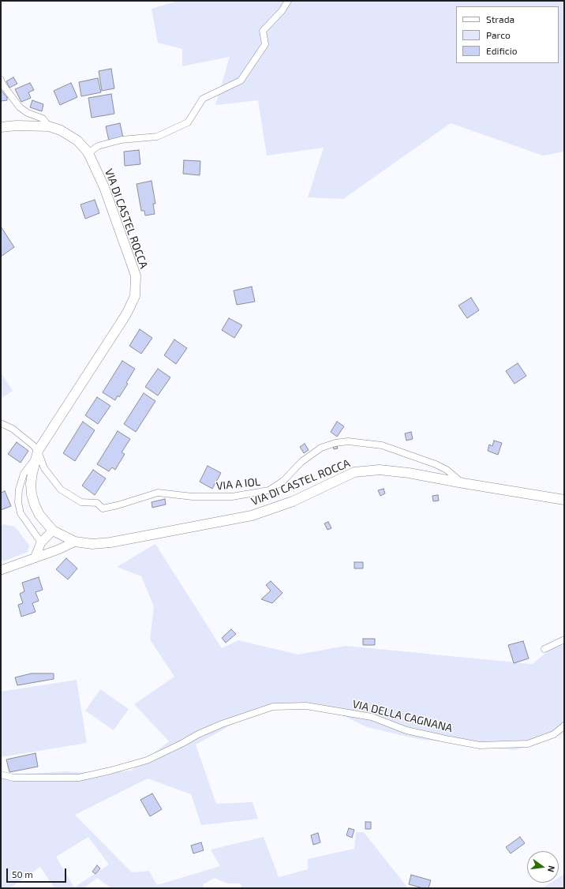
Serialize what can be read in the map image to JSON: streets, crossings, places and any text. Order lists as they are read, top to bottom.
{
  "streets": {
    "main road": ["VIA DI CASTEL ROCCA"],
    "street": ["VIA A IOL", "VIA DELLA CAGNANA"]
  },
  "crossings": [
    ["VIA DI CASTEL ROCCA", "VIA A IOL"]
  ],
  "legend": ["Strada", "Parco", "Edificio"],
  "scale_bar": "50 m",
  "north": "right"
}
